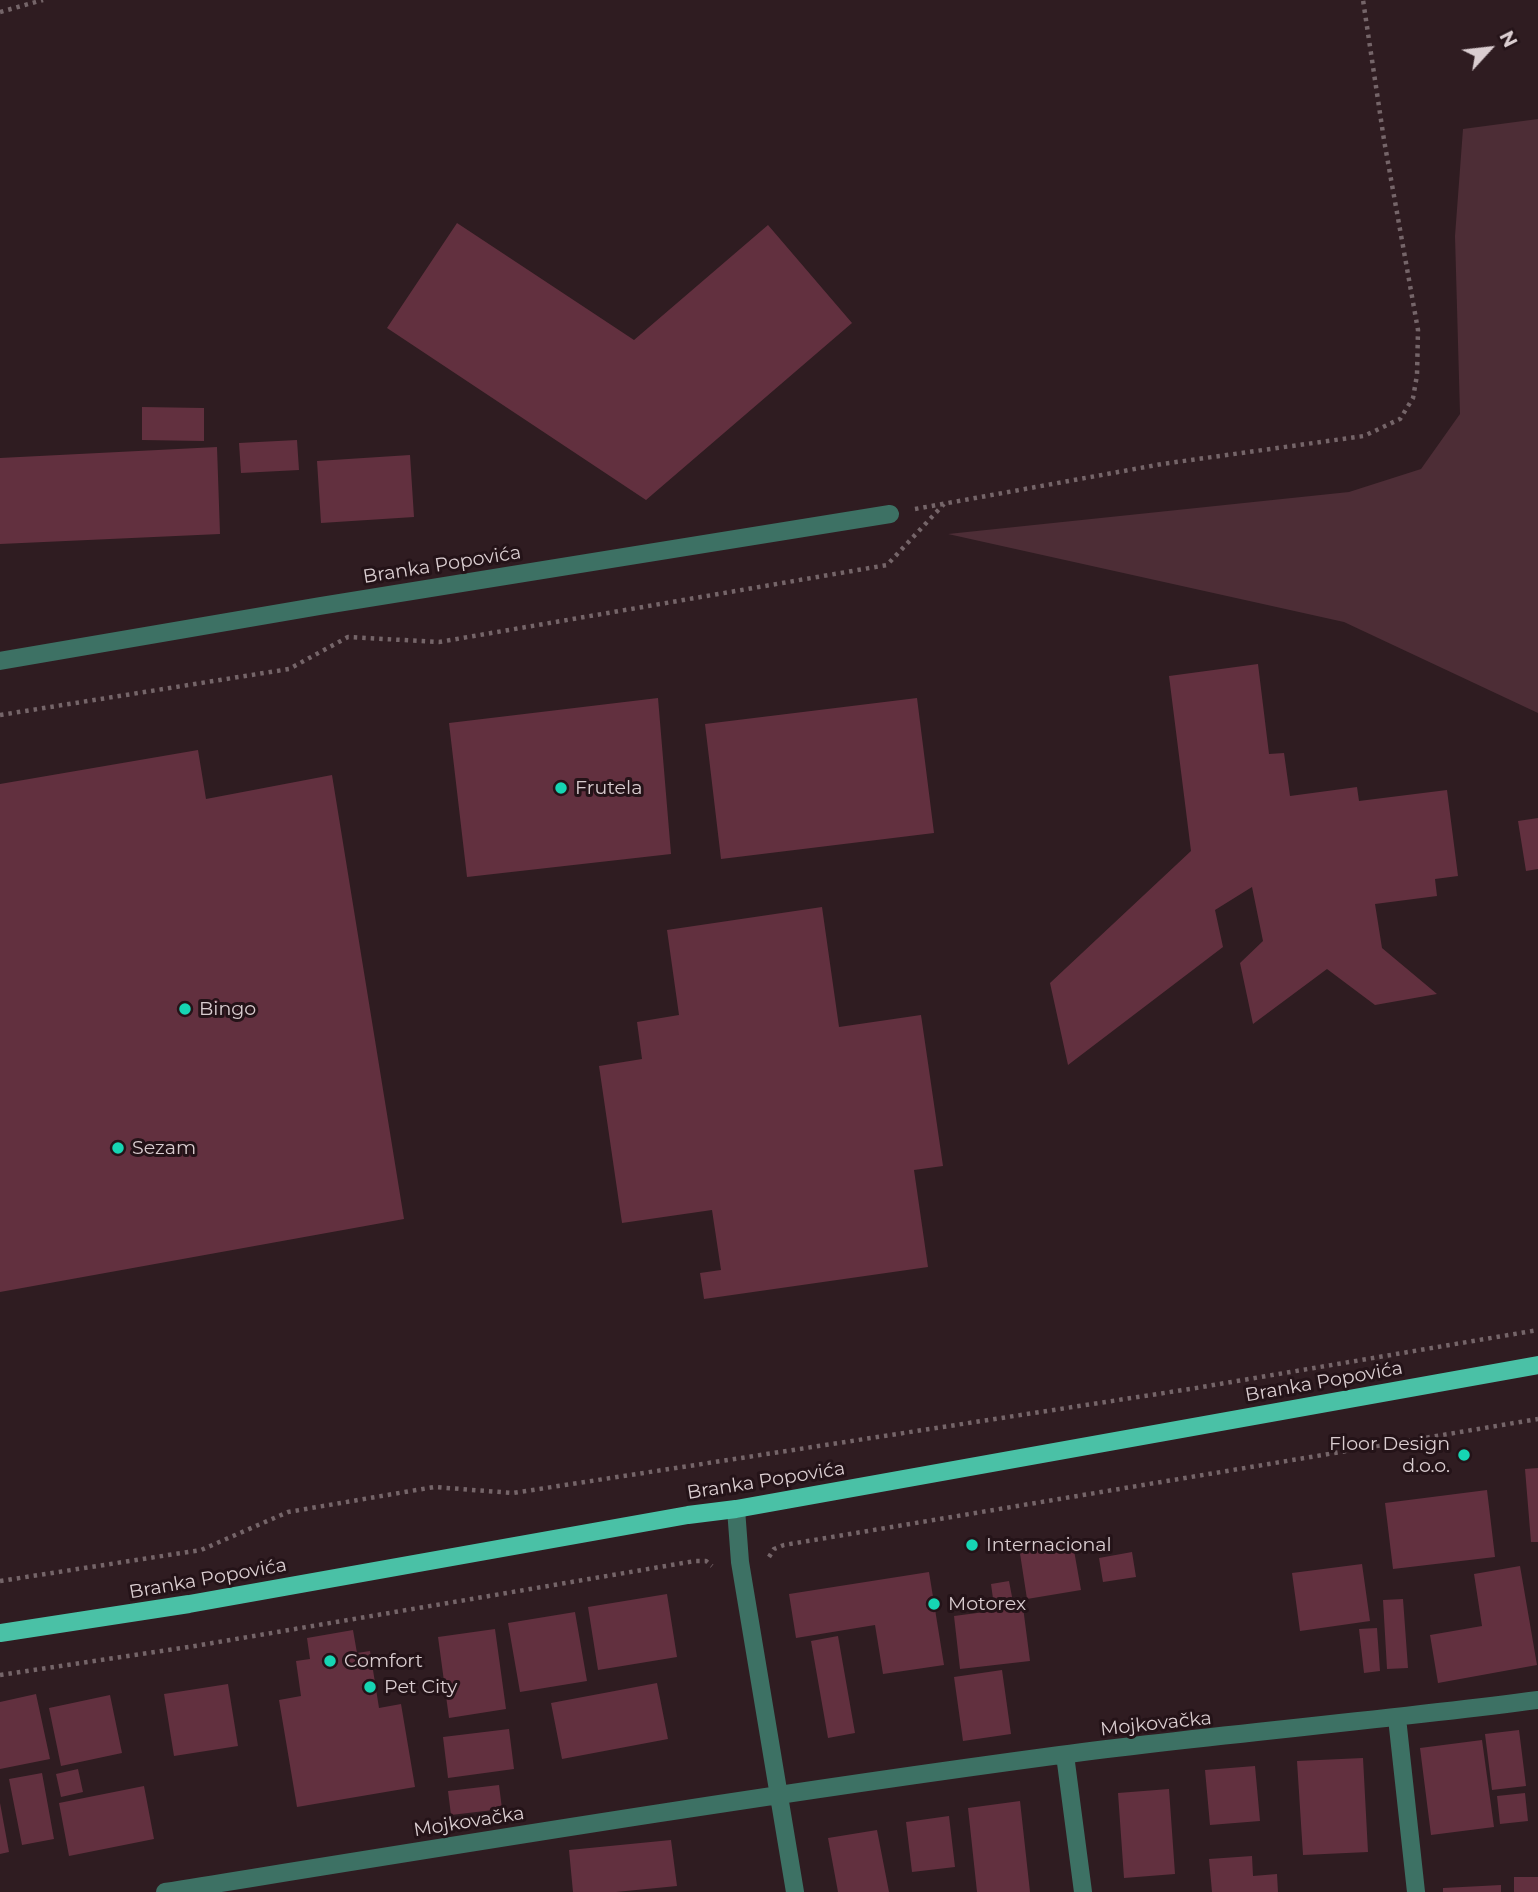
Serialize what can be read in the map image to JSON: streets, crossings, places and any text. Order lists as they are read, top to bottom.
{
  "streets": {
    "main road": ["Branka Popovića"],
    "street": ["Mojkovačka"]
  },
  "places": [
    "Frutela",
    "Bingo",
    "Sezam",
    "Floor Design d.o.o.",
    "Internacional",
    "Motorex",
    "Comfort",
    "Pet City"
  ],
  "north": "top right"
}
